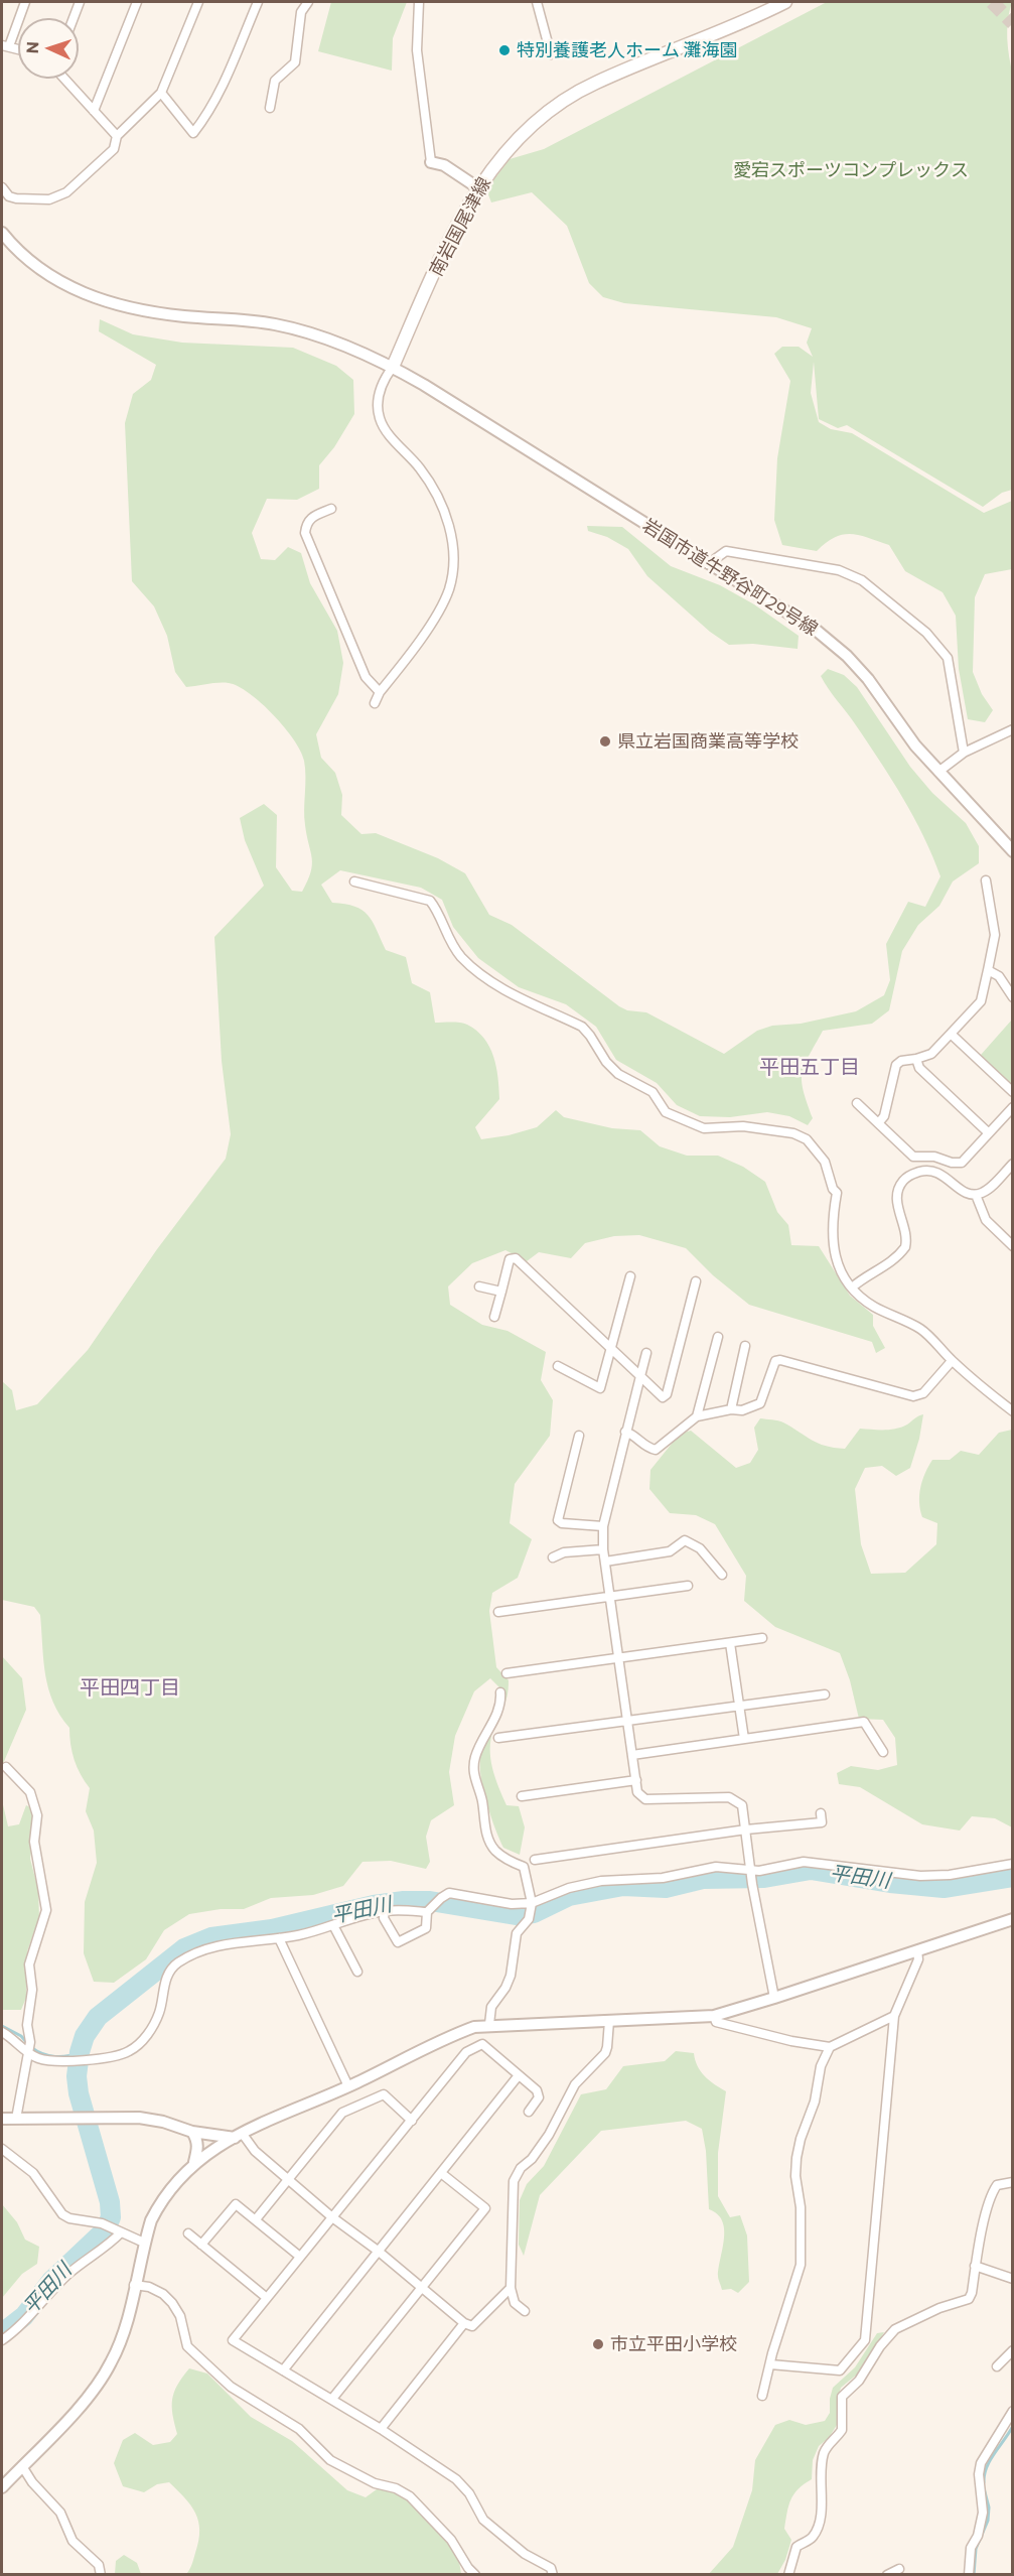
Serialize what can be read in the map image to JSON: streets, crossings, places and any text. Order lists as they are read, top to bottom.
{
  "streets": {
    "main road": ["南岩国尾津線"],
    "street": ["岩国市道牛野谷町29号線"]
  },
  "crossings": [
    ["南岩国尾津線", "岩国市道牛野谷町29号線"]
  ],
  "districts": ["平田五丁目", "平田四丁目"],
  "water": ["平田川"],
  "parks": ["愛宕スポーツコンプレックス"],
  "places": ["特別養護老人ホーム 灘海園", "県立岩国商業高等学校", "市立平田小学校"],
  "north": "left"
}
